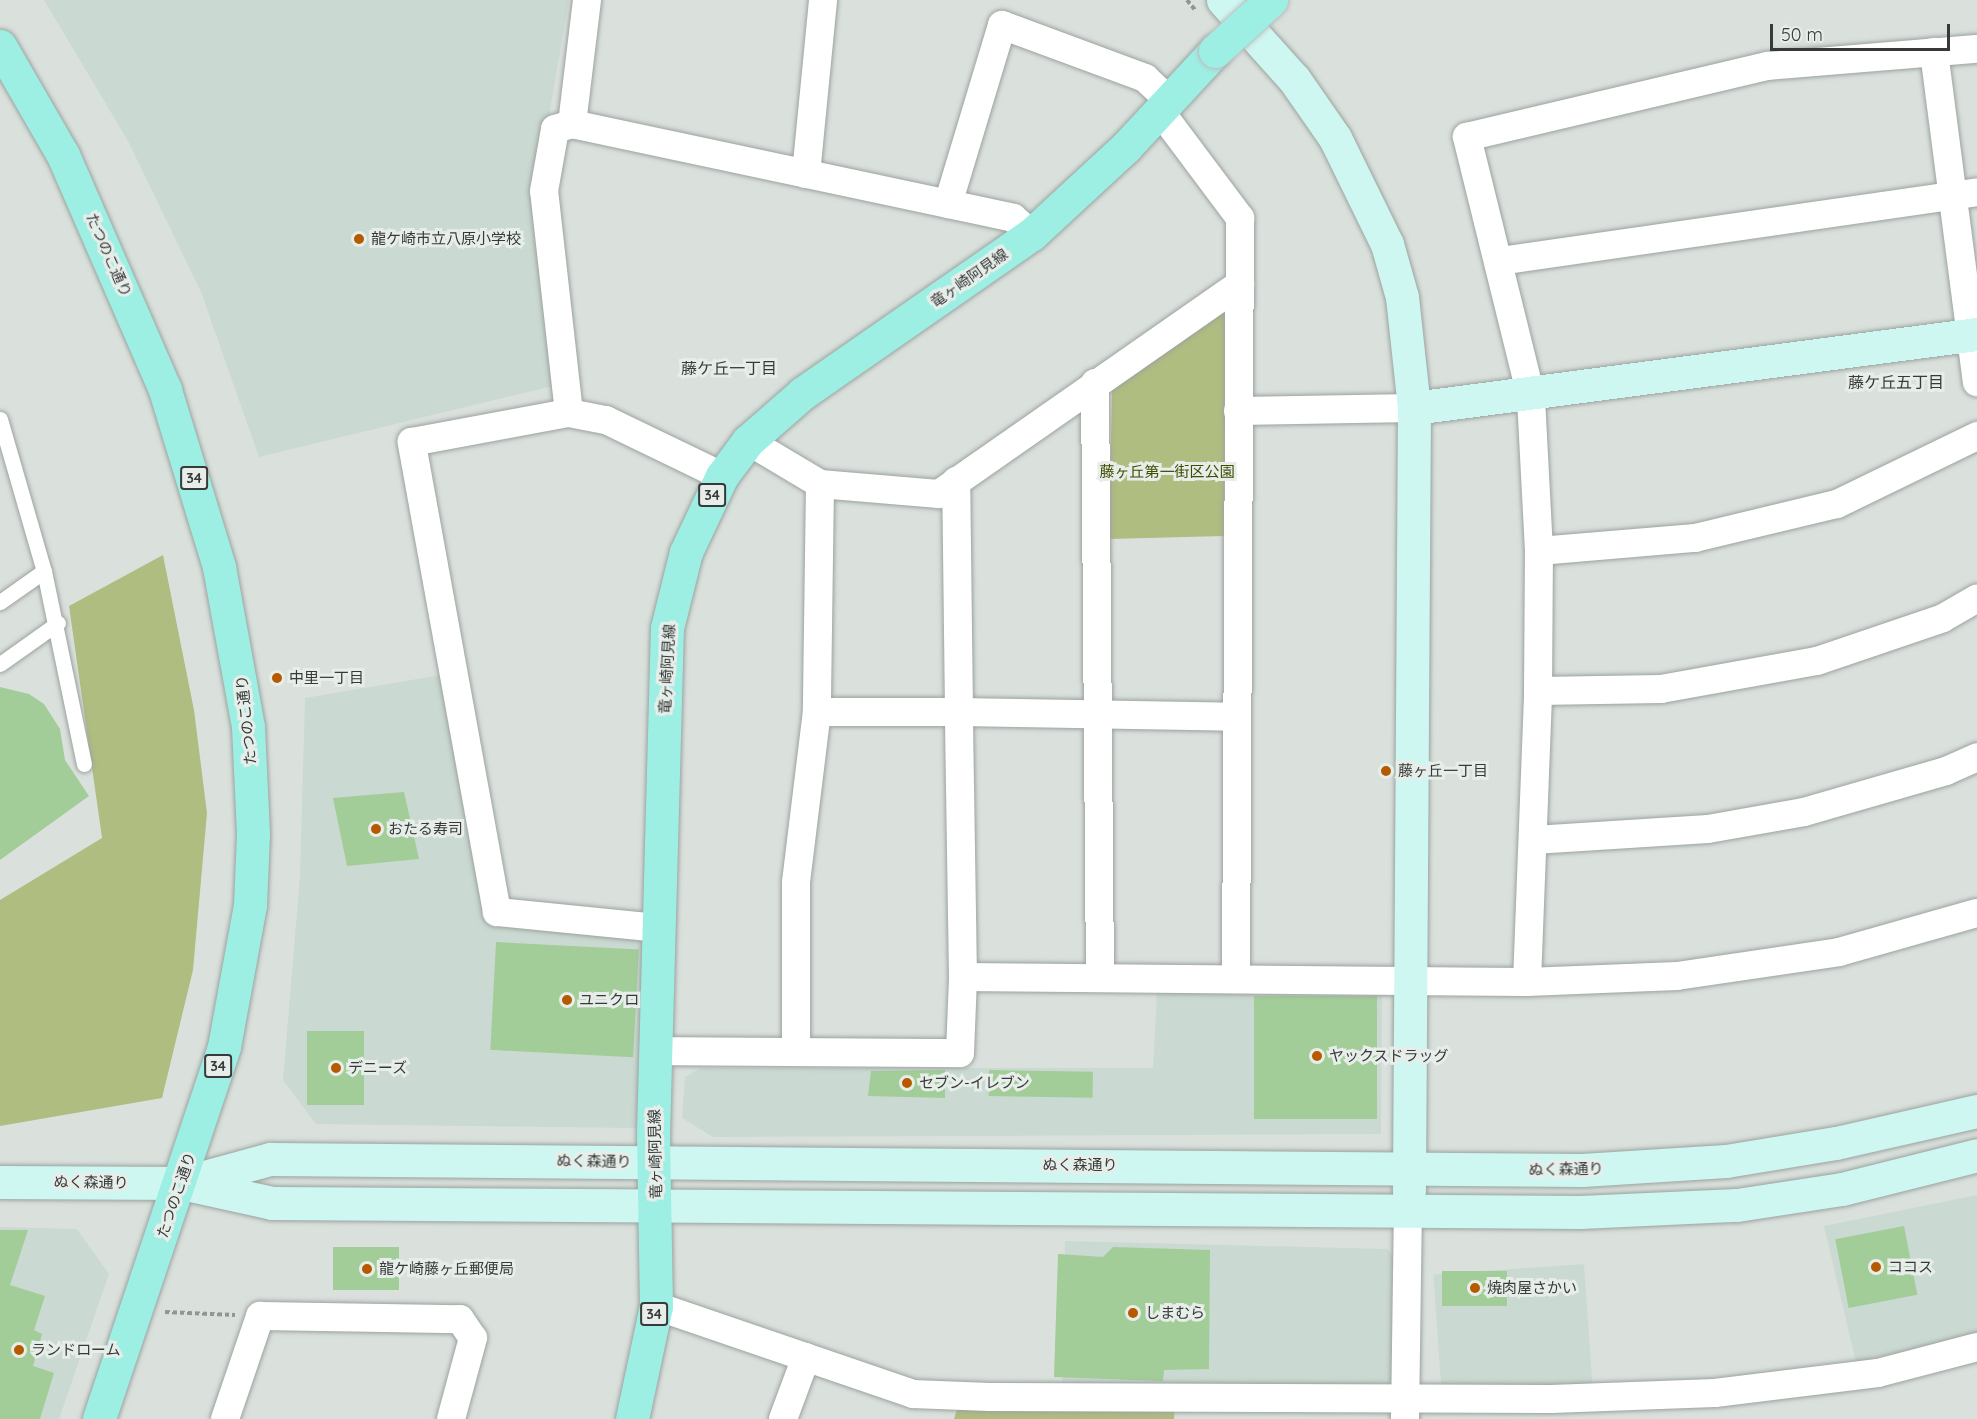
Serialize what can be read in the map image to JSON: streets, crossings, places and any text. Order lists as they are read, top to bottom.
{
  "streets": {
    "main road": [
      "たつのこ通り",
      "竜ヶ崎阿見線",
      "34",
      "ぬく森通り"
    ]
  },
  "crossings": [
    ["たつのこ通り", "ぬく森通り"],
    ["竜ヶ崎阿見線", "ぬく森通り"]
  ],
  "districts": ["藤ケ丘一丁目", "藤ケ丘五丁目"],
  "parks": ["藤ヶ丘第一街区公園"],
  "places": [
    "龍ケ崎市立八原小学校",
    "中里一丁目",
    "藤ヶ丘一丁目",
    "おたる寿司",
    "ユニクロ",
    "ヤックスドラッグ",
    "デニーズ",
    "セブン-イレブン",
    "ココス",
    "龍ケ崎藤ヶ丘郵便局",
    "焼肉屋さかい",
    "しまむら",
    "ランドローム"
  ],
  "scale_bar": "50 m"
}
